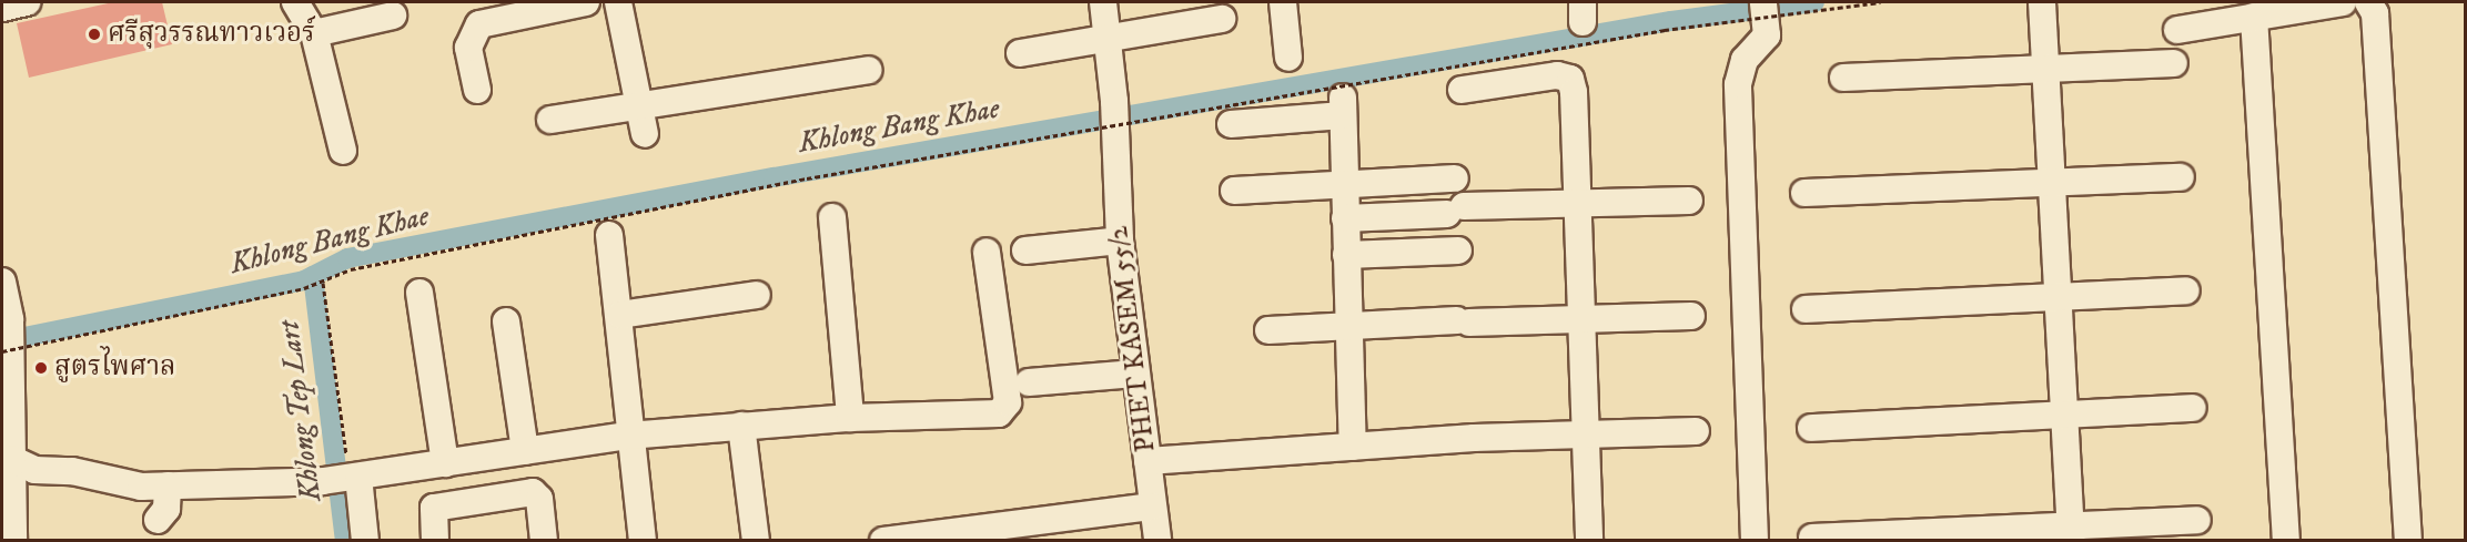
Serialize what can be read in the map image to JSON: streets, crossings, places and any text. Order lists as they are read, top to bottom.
{
  "streets": {
    "street": ["PHET KASEM 55/2"]
  },
  "water": ["Khlong Bang Khae", "Khlong Tep Lart"],
  "places": ["ศรีสุวรรณทาวเวอร์", "สูตรไพศาล"]
}
